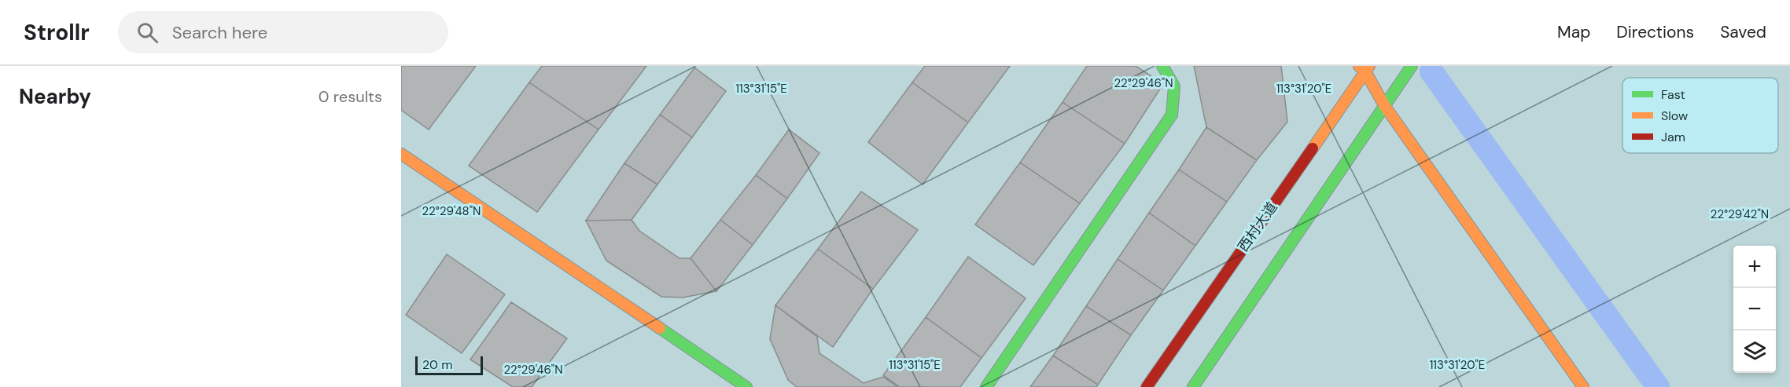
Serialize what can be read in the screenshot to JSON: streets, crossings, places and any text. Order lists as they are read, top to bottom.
{
  "streets": {
    "street": ["西村大道"]
  },
  "legend": ["Fast", "Slow", "Jam"],
  "scale_bar": "20 m",
  "page": {
    "header": "Strollr",
    "search": "Search here",
    "nav": ["Map", "Directions", "Saved"],
    "heading": ["Nearby", "0 results"],
    "map_buttons": ["+", "−"],
    "scale": "20 m"
  },
  "coordinates": [
    "22°29'46\"N",
    "113°31'15\"E",
    "113°31'20\"E",
    "22°29'48\"N",
    "22°29'42\"N"
  ]
}
